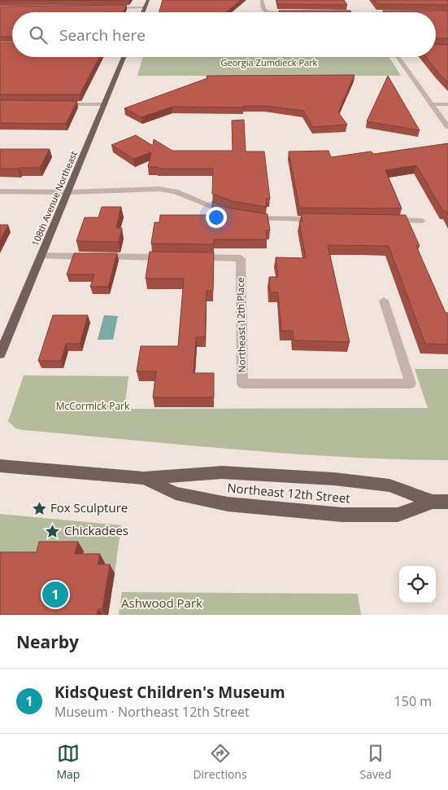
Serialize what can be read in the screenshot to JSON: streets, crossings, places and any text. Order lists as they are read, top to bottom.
{
  "streets": {
    "main road": ["108th Avenue Northeast", "Northeast 12th Street"],
    "street": ["Northeast 12th Place"]
  },
  "parks": ["Georgia Zumdieck Park", "McCormick Park", "Ashwood Park"],
  "places": {
    "place": ["Fox Sculpture", "Chickadees"]
  },
  "page": {
    "search": "Search here",
    "pins": "1",
    "heading": "Nearby",
    "list": [
      {
        "mark": "1",
        "name": "KidsQuest Children's Museum",
        "note": "Museum · Northeast 12th Street",
        "value": "150 m"
      }
    ],
    "nav": ["Map", "Directions", "Saved"]
  }
}
